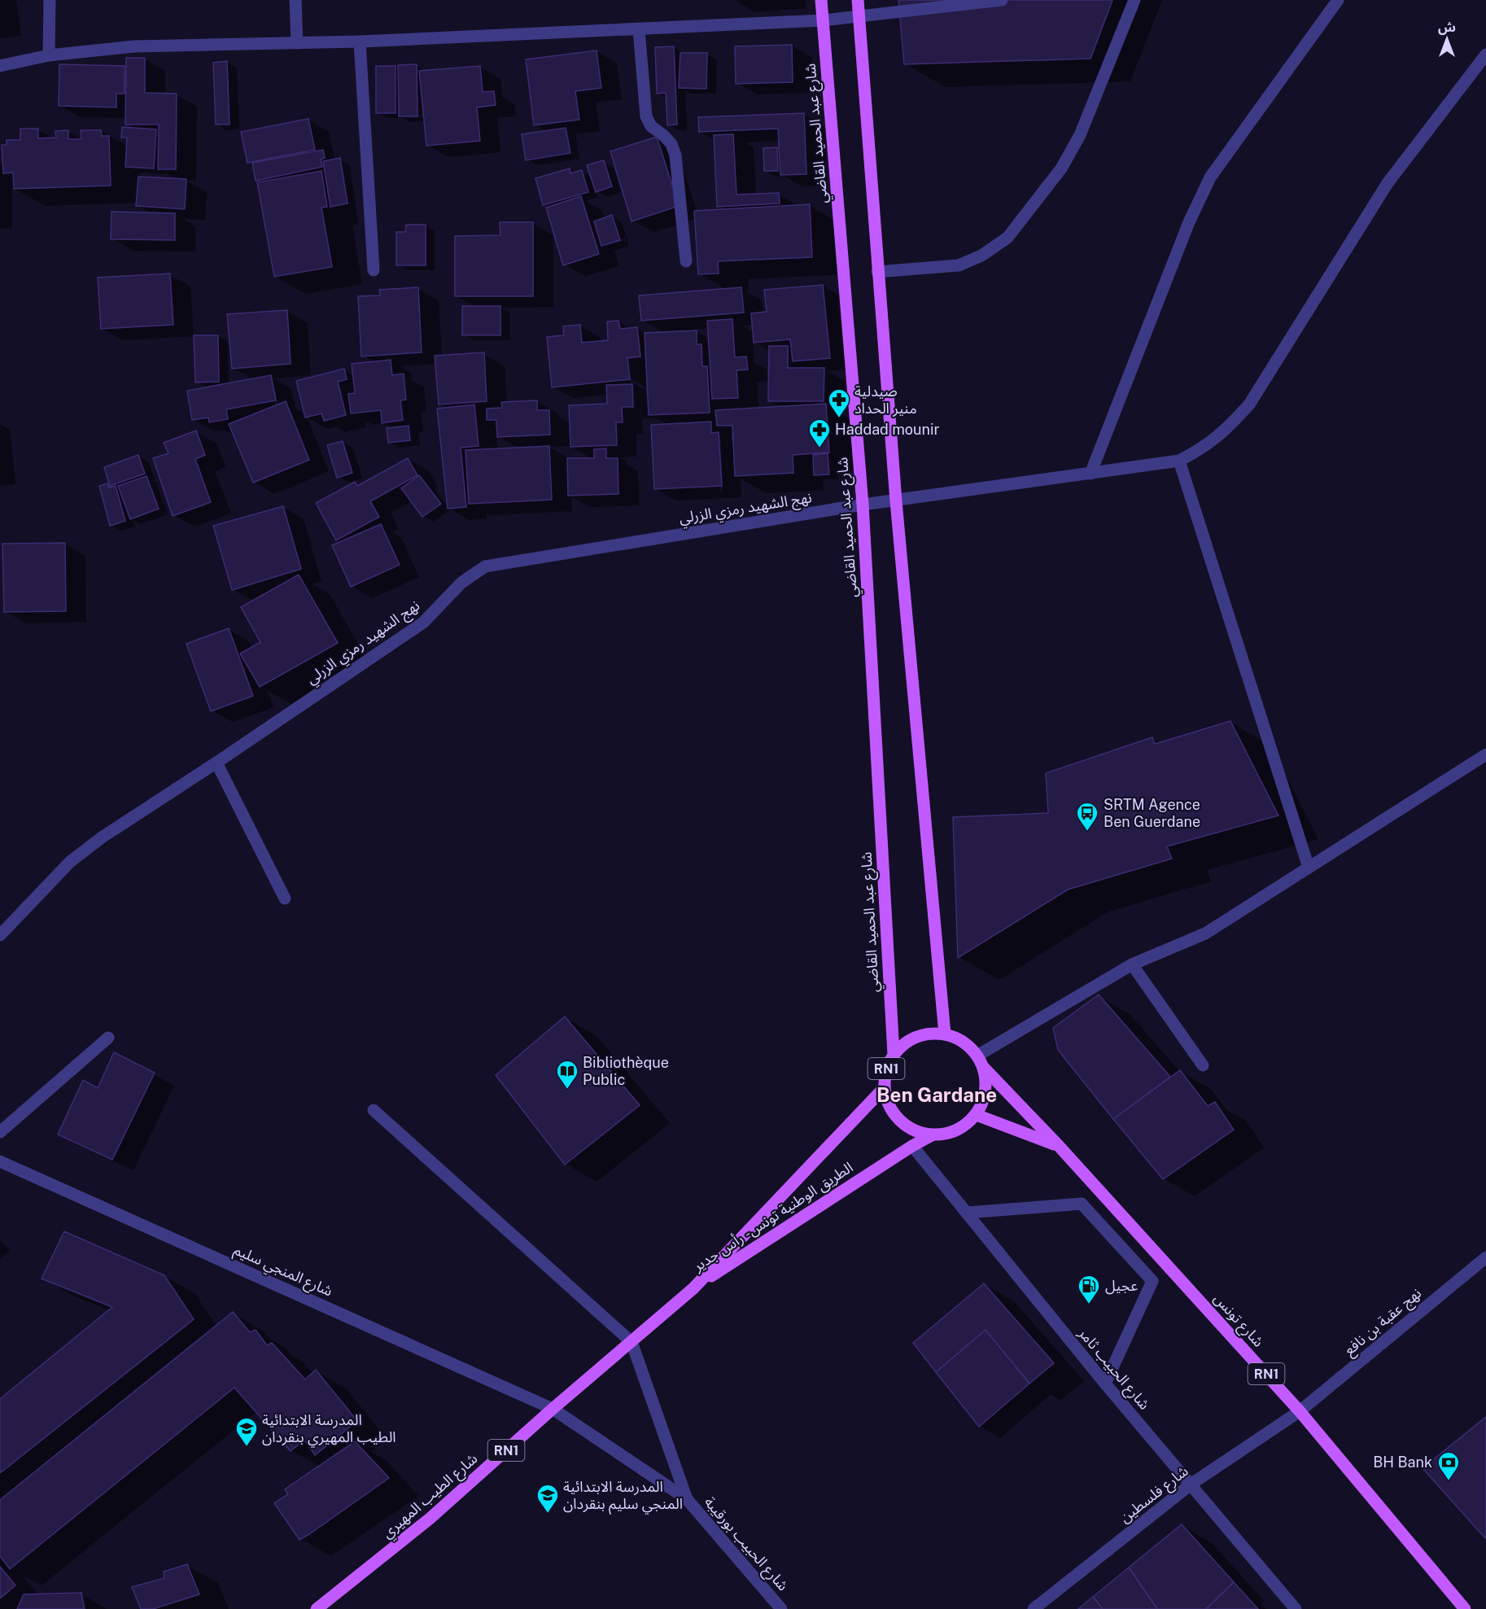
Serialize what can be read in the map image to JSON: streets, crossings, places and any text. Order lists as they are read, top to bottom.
{
  "streets": {
    "main road": [
      "شارع عبد الحميد القاضي",
      "RN1",
      "الطريق الوطنية تونس - رأس جدير",
      "شارع تونس",
      "شارع الطيب المهيري"
    ],
    "street": [
      "نهج الشهيد رمزي الزرلي",
      "شارع المنجي سليم",
      "نهج عقبة بن نافع",
      "شارع الحبيب ثامر",
      "شارع فلسطين",
      "شارع الحبيب بورقيبة"
    ]
  },
  "crossings": [
    ["شارع عبد الحميد القاضي", "نهج الشهيد رمزي الزرلي"],
    ["شارع عبد الحميد القاضي", "RN1"],
    ["شارع عبد الحميد القاضي", "الطريق الوطنية تونس - رأس جدير"],
    ["RN1", "الطريق الوطنية تونس - رأس جدير"],
    ["RN1", "شارع تونس"],
    ["الطريق الوطنية تونس - رأس جدير", "شارع الحبيب ثامر"],
    ["الطريق الوطنية تونس - رأس جدير", "شارع الطيب المهيري"],
    ["شارع المنجي سليم", "شارع الطيب المهيري"],
    ["شارع المنجي سليم", "شارع الحبيب بورقيبة"],
    ["شارع تونس", "نهج عقبة بن نافع"],
    ["شارع تونس", "شارع فلسطين"],
    ["نهج عقبة بن نافع", "شارع فلسطين"],
    ["شارع الحبيب ثامر", "شارع فلسطين"]
  ],
  "districts": ["Ben Gardane"],
  "places": {
    "pharmacy": ["صيدلية منير الحداد", "Haddad mounir"],
    "bus stop": ["SRTM Agence Ben Guerdane"],
    "library": ["Bibliothèque Public"],
    "fuel station": ["عجيل"],
    "school or university": ["المدرسة الابتدائية الطيب المهيري بنقردان", "المدرسة الابتدائية المنجي سليم بنقردان"],
    "bank": ["BH Bank"]
  },
  "north": "top"
}
